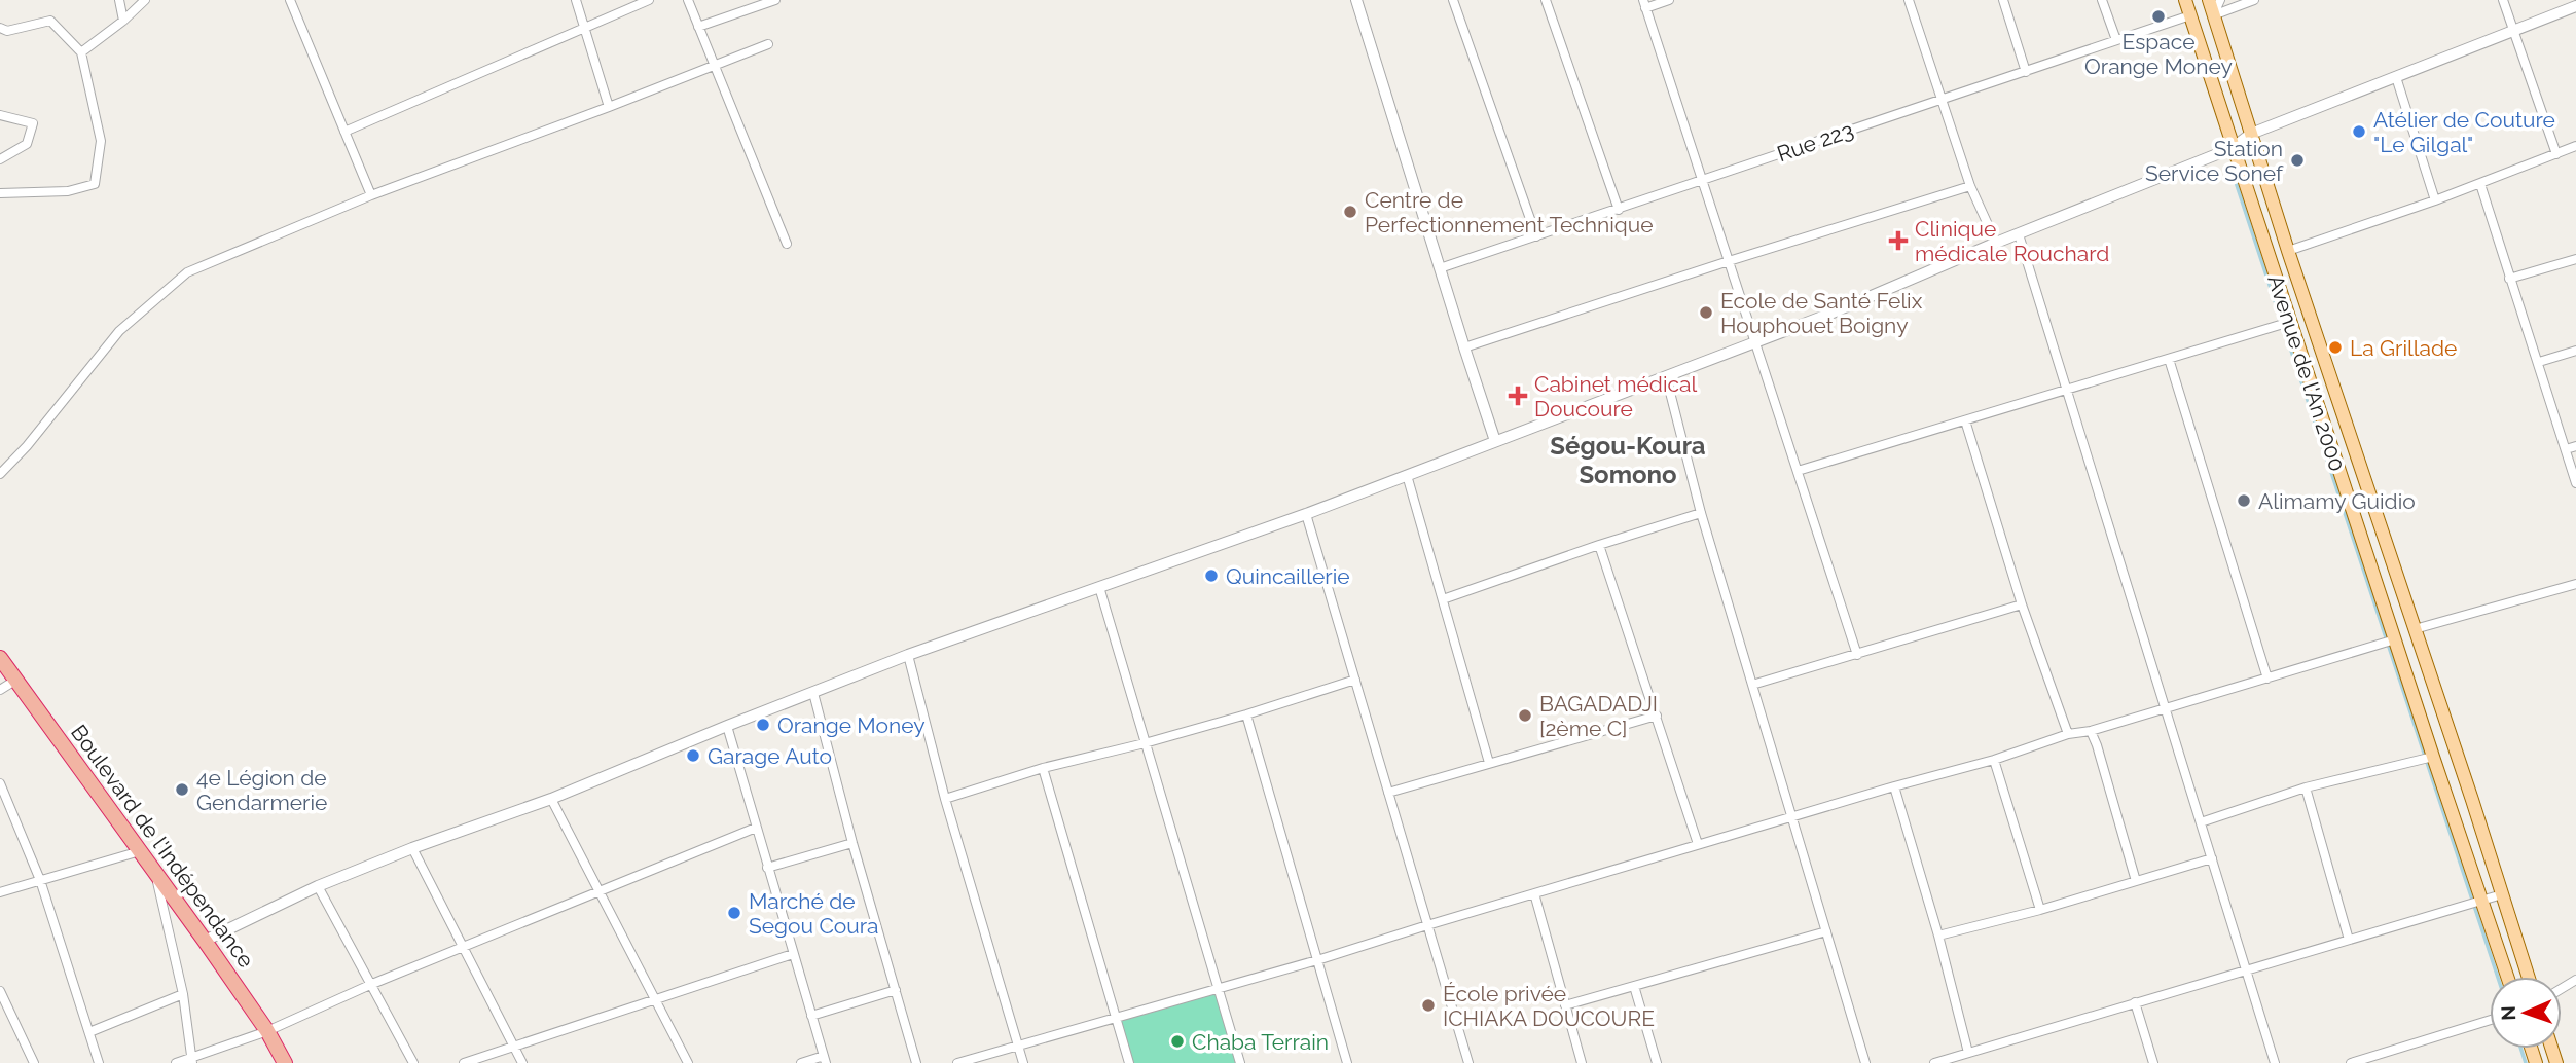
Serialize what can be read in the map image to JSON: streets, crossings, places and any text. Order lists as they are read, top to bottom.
{
  "streets": {
    "highway": ["Boulevard de l'Indépendance"],
    "main road": ["Avenue de l'An 2000"],
    "street": ["Rue 223"]
  },
  "crossings": [
    ["Rue 223", "Avenue de l'An 2000"]
  ],
  "districts": ["Ségou-Koura Somono"],
  "places": {
    "other": [
      "Espace Orange Money",
      "Atélier de Couture \"Le Gilgal\"",
      "Station Service Sonef",
      "Centre de Perfectionnement Technique",
      "Ecole de Santé Felix Houphouet Boigny",
      "La Grillade",
      "Alimamy Guidio",
      "Quincaillerie",
      "BAGADADJI [2ème C]",
      "Orange Money",
      "Garage Auto",
      "4e Légion de Gendarmerie",
      "Marché de Segou Coura",
      "École privée ICHIAKA DOUCOURE",
      "Chaba Terrain"
    ],
    "health": ["Clinique médicale Rouchard", "Cabinet médical Doucoure"]
  },
  "north": "left"
}
